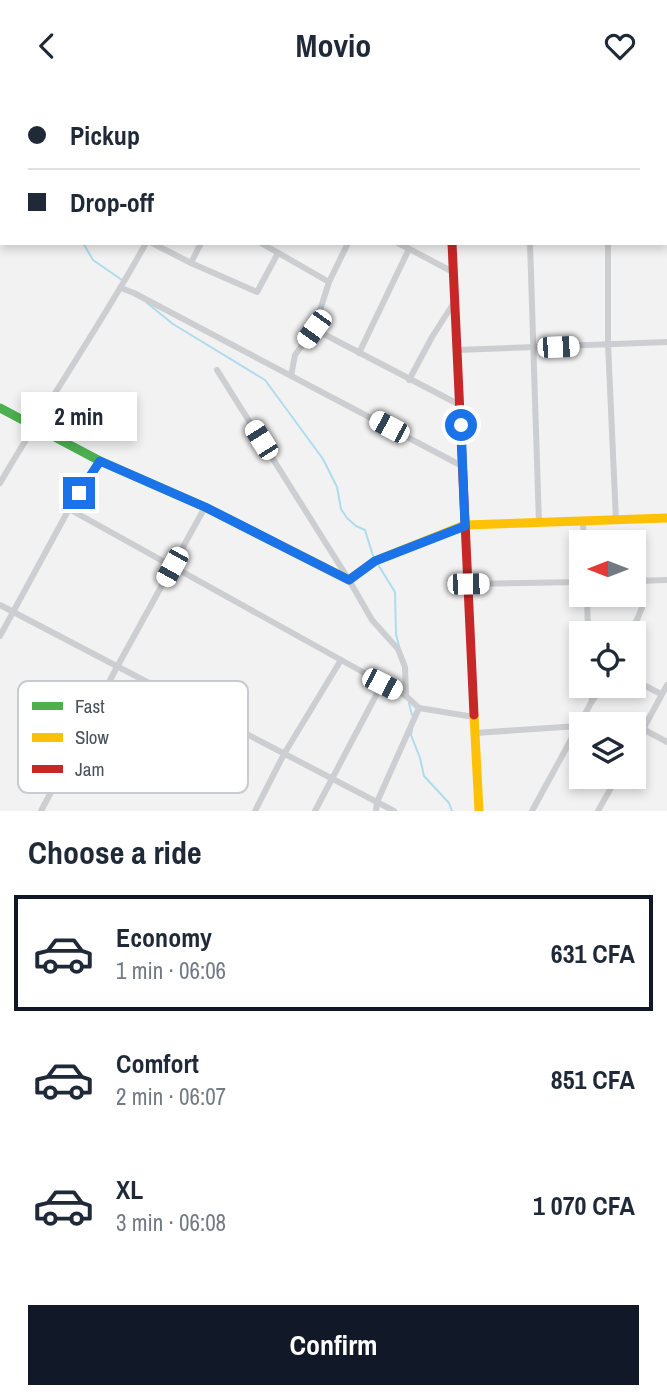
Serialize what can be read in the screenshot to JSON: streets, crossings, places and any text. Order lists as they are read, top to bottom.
{
  "legend": ["Fast", "Slow", "Jam"],
  "north": "left",
  "page": {
    "header": "Movio",
    "banner": ["Pickup", "Drop-off"],
    "bubble": "2 min",
    "heading": "Choose a ride",
    "list": [
      {
        "name": "Economy",
        "note": "1 min · 06:06",
        "value": "631 CFA"
      },
      {
        "name": "Comfort",
        "note": "2 min · 06:07",
        "value": "851 CFA"
      },
      {
        "name": "XL",
        "note": "3 min · 06:08",
        "value": "1 070 CFA"
      }
    ],
    "buttons": "Confirm"
  }
}
